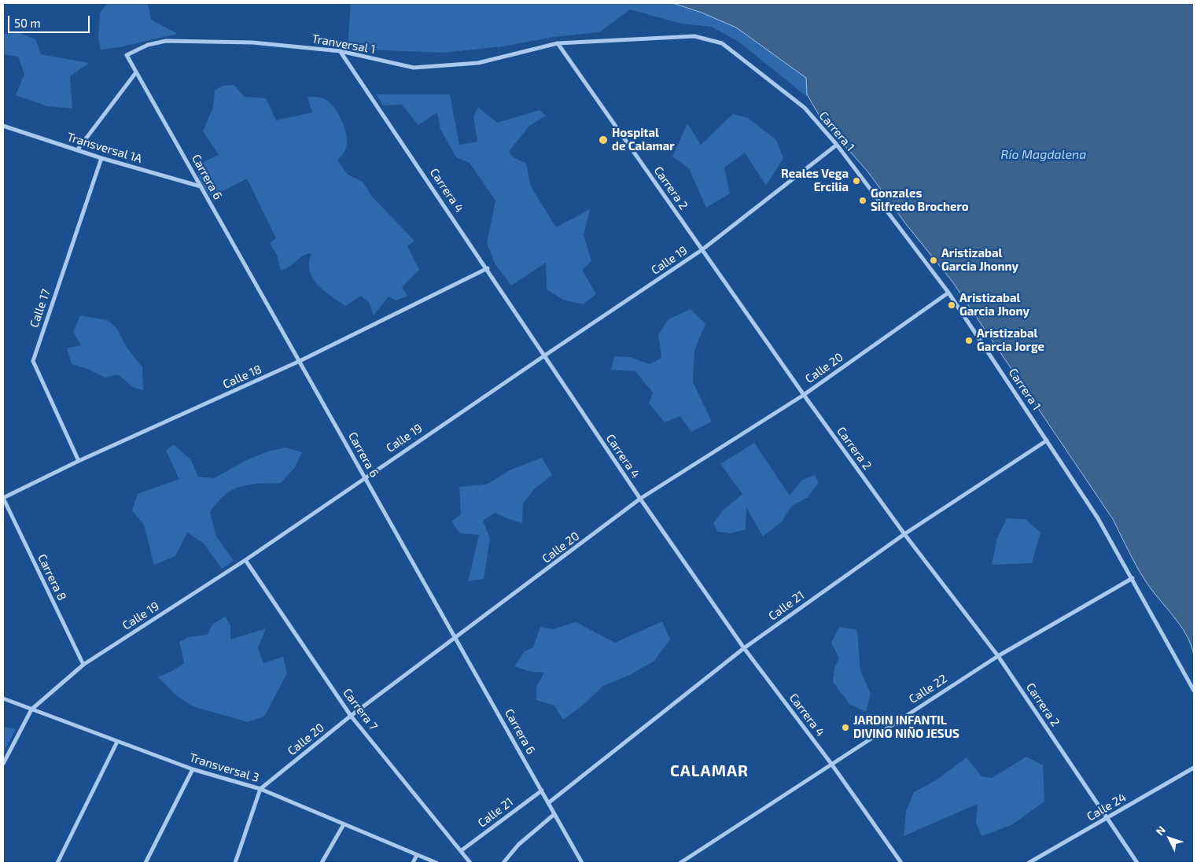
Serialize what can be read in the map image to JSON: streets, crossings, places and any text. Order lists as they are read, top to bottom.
{
  "streets": {
    "street": [
      "Tranversal 1",
      "Carrera 1",
      "Transversal 1A",
      "Carrera 6",
      "Carrera 2",
      "Carrera 4",
      "Calle 19",
      "Calle 17",
      "Calle 20",
      "Calle 18",
      "Carrera 8",
      "Calle 21",
      "Calle 22",
      "Carrera 7",
      "Transversal 3",
      "Calle 24"
    ]
  },
  "crossings": [
    ["Tranversal 1", "Carrera 1"],
    ["Tranversal 1", "Carrera 6"],
    ["Tranversal 1", "Carrera 2"],
    ["Tranversal 1", "Carrera 4"],
    ["Carrera 1", "Carrera 2"],
    ["Carrera 1", "Calle 19"],
    ["Carrera 1", "Calle 20"],
    ["Carrera 1", "Calle 21"],
    ["Carrera 1", "Calle 22"],
    ["Transversal 1A", "Carrera 6"],
    ["Transversal 1A", "Calle 17"],
    ["Carrera 6", "Calle 19"],
    ["Carrera 6", "Calle 20"],
    ["Carrera 6", "Calle 18"],
    ["Carrera 6", "Calle 21"],
    ["Carrera 2", "Calle 19"],
    ["Carrera 2", "Calle 20"],
    ["Carrera 2", "Calle 21"],
    ["Carrera 2", "Calle 22"],
    ["Carrera 2", "Calle 24"],
    ["Carrera 4", "Calle 19"],
    ["Carrera 4", "Calle 20"],
    ["Carrera 4", "Calle 18"],
    ["Carrera 4", "Calle 21"],
    ["Carrera 4", "Calle 22"],
    ["Calle 19", "Carrera 8"],
    ["Calle 19", "Carrera 7"],
    ["Calle 19", "Transversal 3"],
    ["Calle 17", "Calle 18"],
    ["Calle 20", "Carrera 7"],
    ["Calle 20", "Transversal 3"],
    ["Calle 18", "Carrera 8"],
    ["Calle 21", "Carrera 7"]
  ],
  "districts": ["CALAMAR"],
  "water": ["Río Magdalena"],
  "places": [
    "Hospital de Calamar",
    "Reales Vega Ercilia",
    "Gonzales Silfredo Brochero",
    "Aristizabal Garcia Jhonny",
    "Aristizabal Garcia Jhony",
    "Aristizabal Garcia Jorge",
    "JARDIN INFANTIL DIVINO NIÑO JESUS"
  ],
  "scale_bar": "50 m",
  "north": "top left"
}
